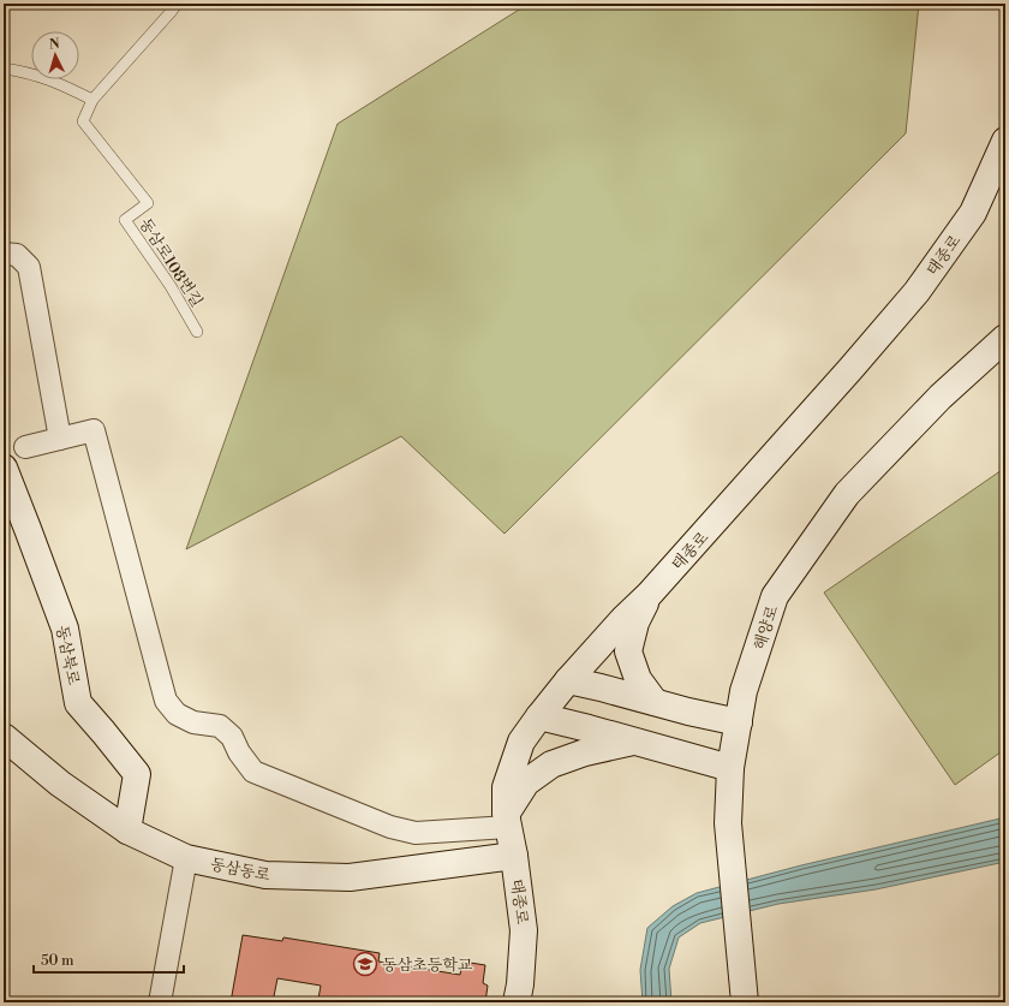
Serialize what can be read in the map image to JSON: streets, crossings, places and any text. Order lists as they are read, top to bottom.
{
  "streets": {
    "main road": [
      "태종로",
      "해양로",
      "동삼북로",
      "동삼동로"
    ],
    "lane": ["동삼로108번길"]
  },
  "crossings": [
    ["태종로", "동삼동로"],
    ["동삼북로", "동삼동로"]
  ],
  "places": {
    "school or university": ["동삼초등학교"]
  },
  "scale_bar": "50 m",
  "north": "top"
}
